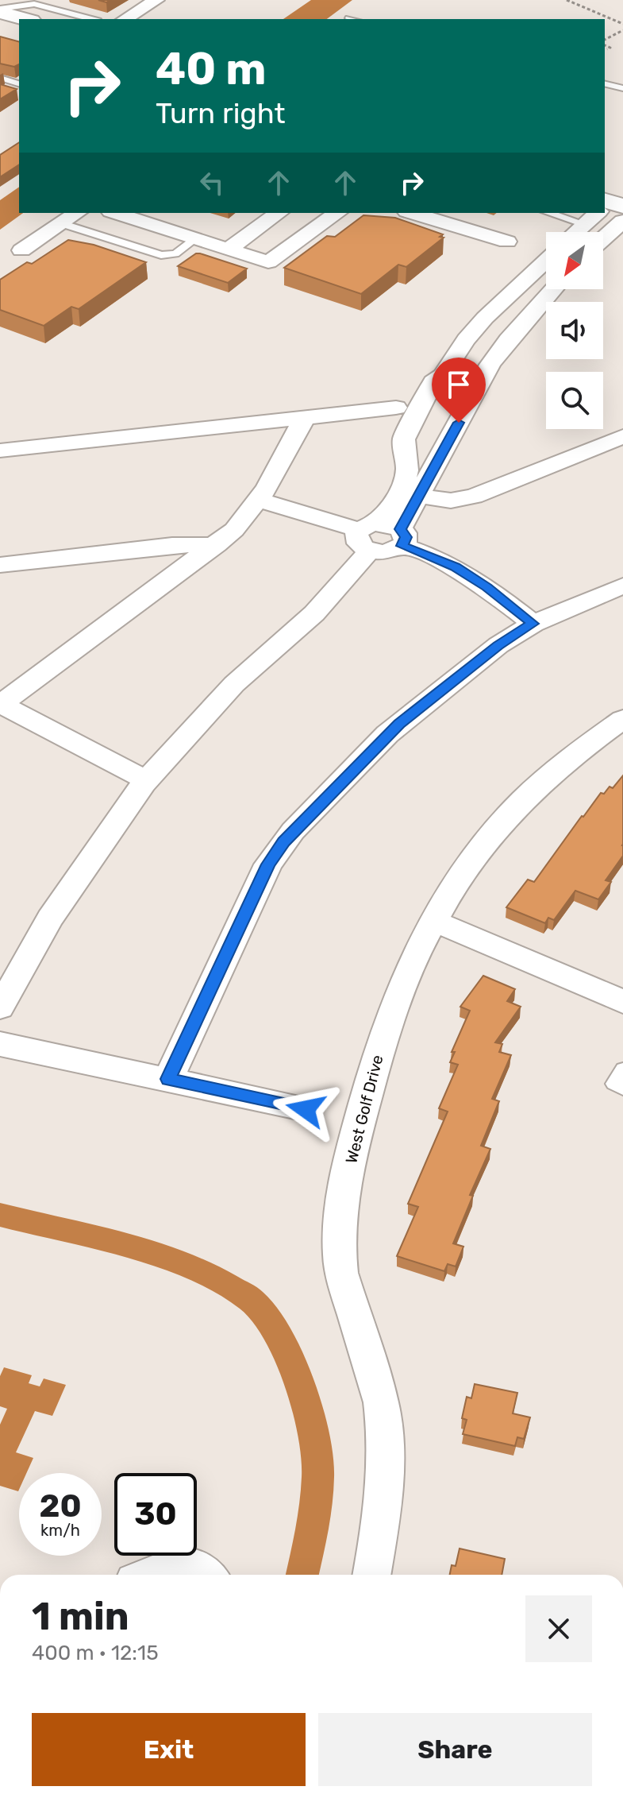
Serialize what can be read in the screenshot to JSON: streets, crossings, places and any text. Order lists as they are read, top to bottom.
{
  "streets": {
    "street": ["West Golf Drive"]
  },
  "north": "bottom left",
  "page": {
    "turn": ["40 m", "Turn right"],
    "speed": "20 km/h",
    "limit": "30",
    "heading": ["1 min", "400 m · 12:15"],
    "buttons": ["Exit", "Share"]
  }
}
